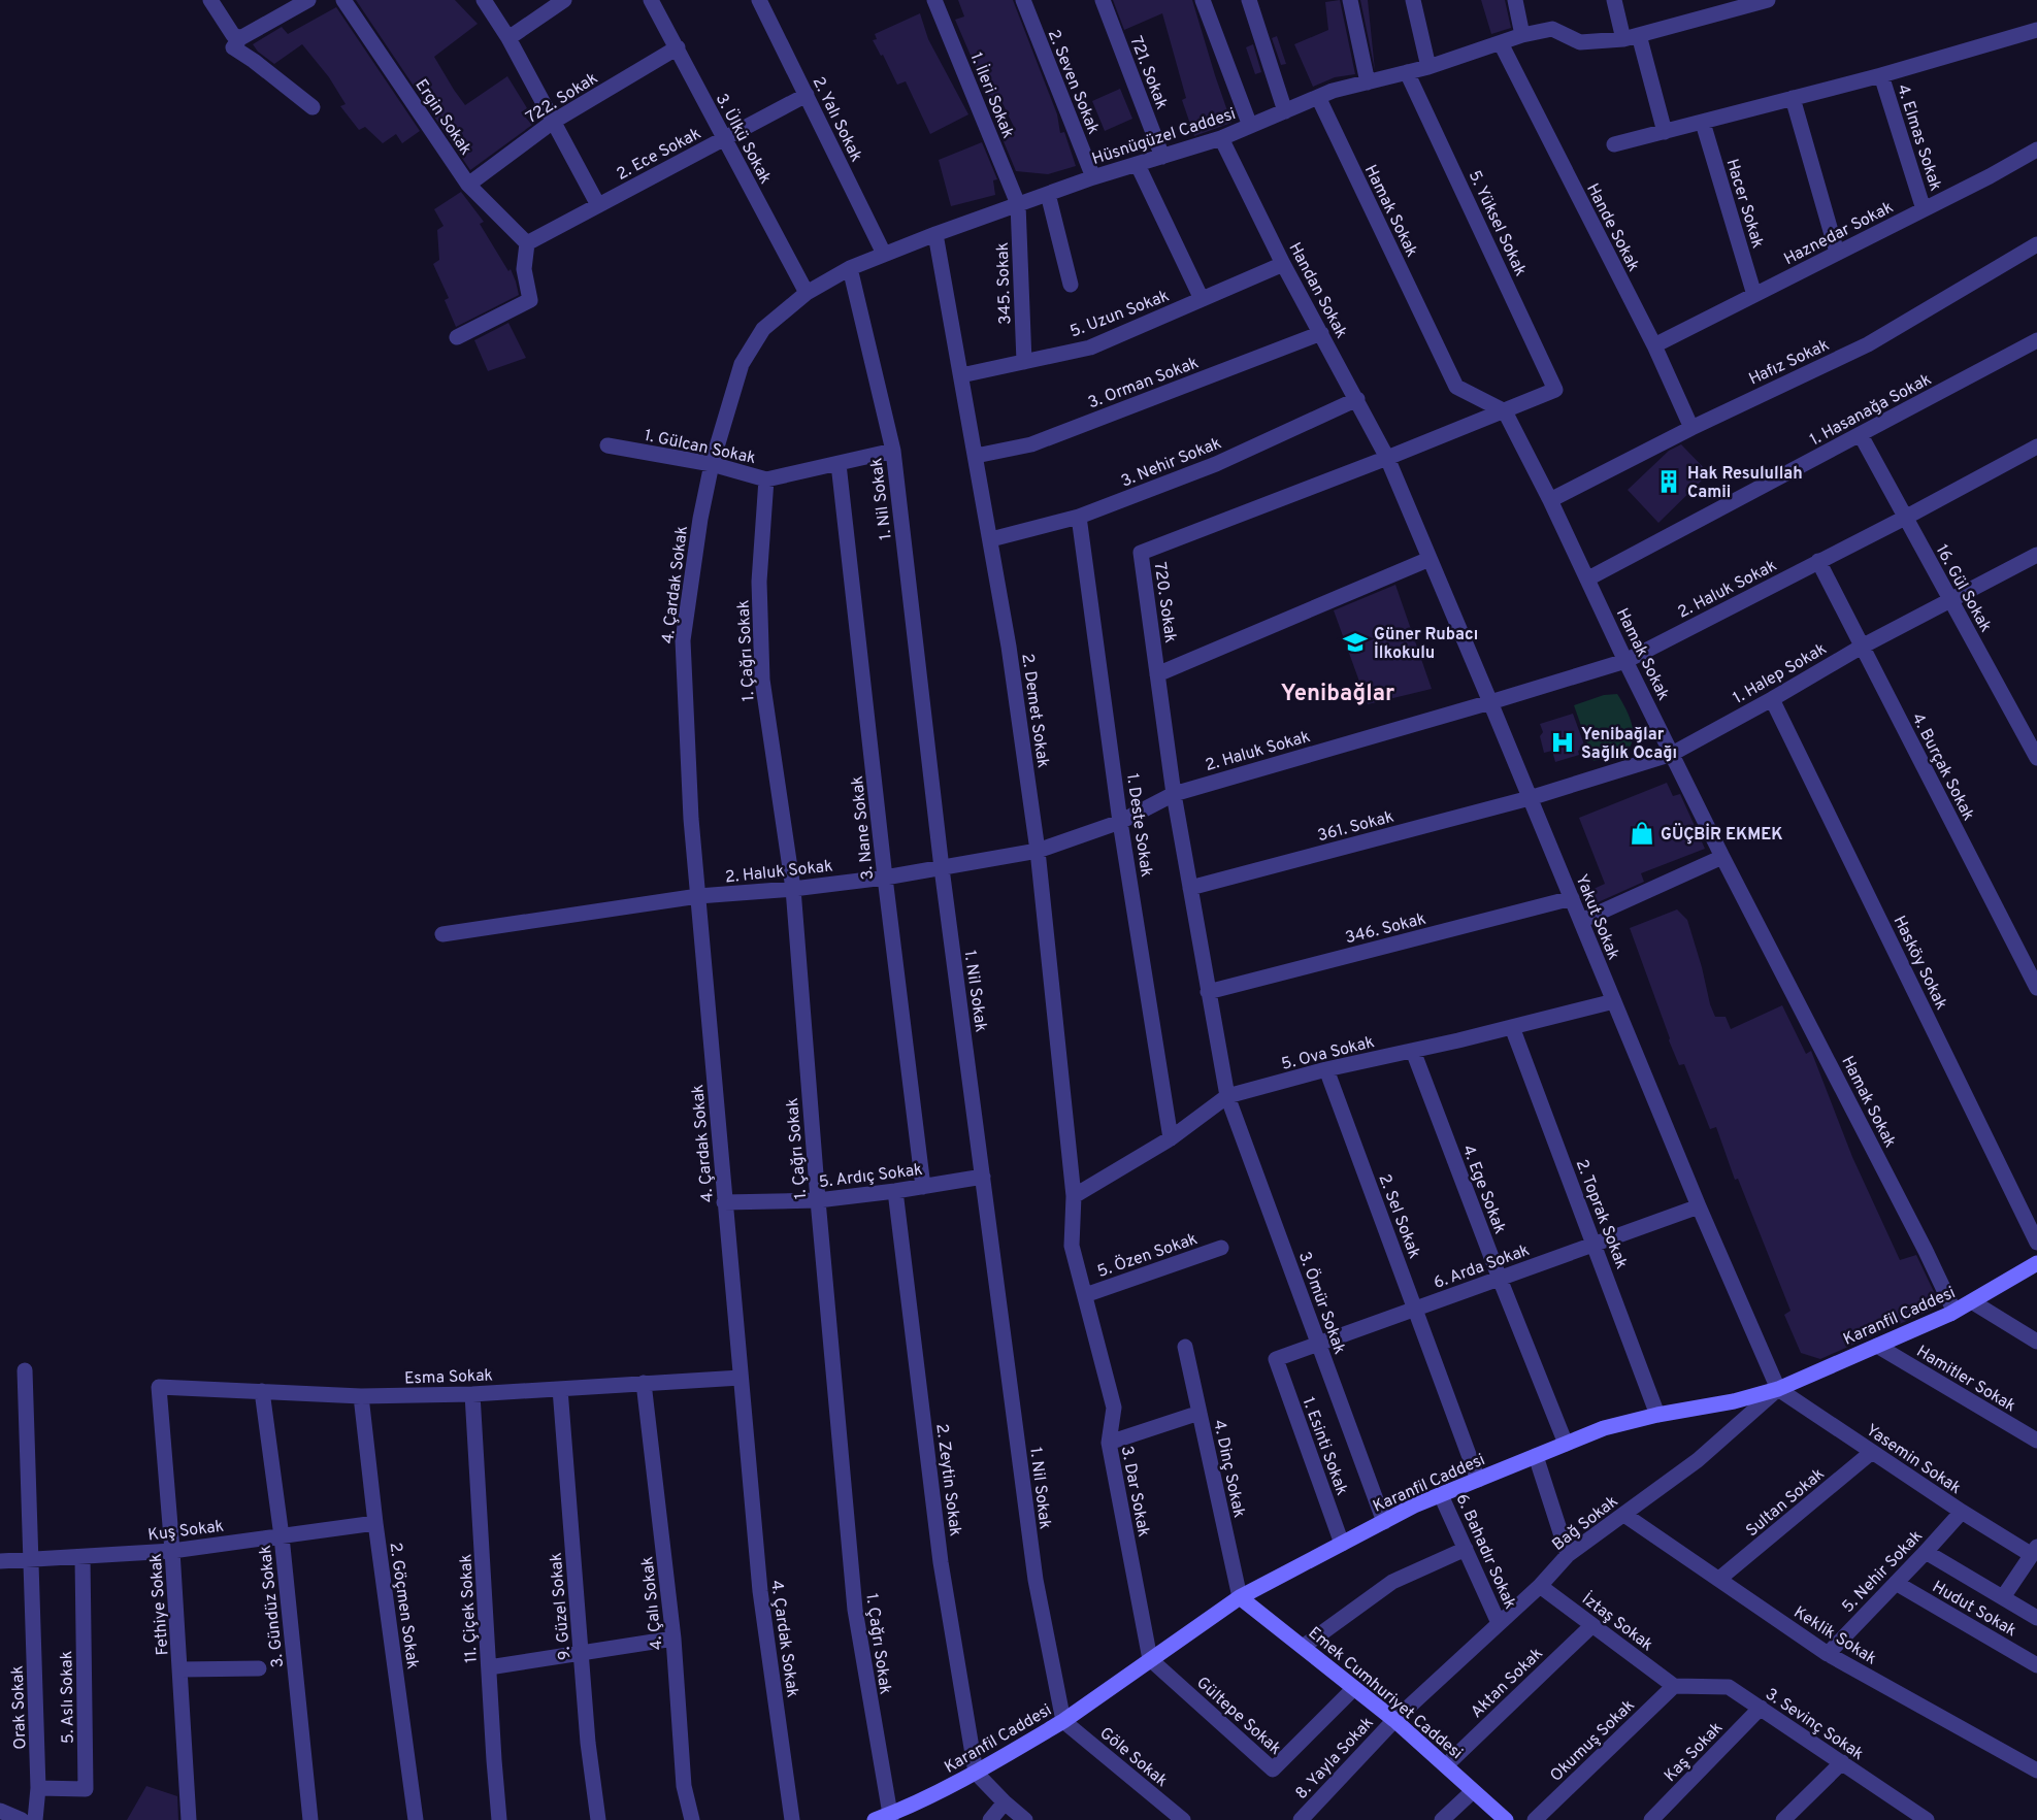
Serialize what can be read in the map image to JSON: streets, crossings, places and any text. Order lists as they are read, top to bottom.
{
  "streets": {
    "street": [
      "721. Sokak",
      "2. Seven Sokak",
      "1. İleri Sokak",
      "722. Sokak",
      "Ergin Sokak",
      "2. Yalı Sokak",
      "Hüsnügüzel Caddesi",
      "4. Elmas Sokak",
      "3. Ülkü Sokak",
      "2. Ece Sokak",
      "Hacer Sokak",
      "Hamak Sokak",
      "5. Yüksel Sokak",
      "Hande Sokak",
      "Haznedar Sokak",
      "345. Sokak",
      "Handan Sokak",
      "5. Uzun Sokak",
      "Hafız Sokak",
      "3. Orman Sokak",
      "1. Hasanağa Sokak",
      "1. Gülcan Sokak",
      "3. Nehir Sokak",
      "1. Nil Sokak",
      "4. Çardak Sokak",
      "2. Haluk Sokak",
      "16. Gül Sokak",
      "720. Sokak",
      "1. Çağrı Sokak",
      "1. Halep Sokak",
      "2. Demet Sokak",
      "4. Burçak Sokak",
      "1. Deste Sokak",
      "361. Sokak",
      "3. Nane Sokak",
      "Yakut Sokak",
      "346. Sokak",
      "Hasköy Sokak",
      "5. Ova Sokak",
      "5. Ardıç Sokak",
      "4. Ege Sokak",
      "2. Toprak Sokak",
      "2. Sel Sokak",
      "5. Özen Sokak",
      "6. Arda Sokak",
      "3. Ömür Sokak",
      "Karanfil Caddesi",
      "Esma Sokak",
      "Hamitler Sokak",
      "1. Esinti Sokak",
      "Yasemin Sokak",
      "4. Dinç Sokak",
      "2. Zeytin Sokak",
      "3. Dar Sokak",
      "Sultan Sokak",
      "Bağ Sokak",
      "Kuş Sokak",
      "6. Bahadır Sokak",
      "5. Nehir Sokak",
      "4. Çalı Sokak",
      "Fethiye Sokak",
      "2. Göçmen Sokak",
      "3. Gündüz Sokak",
      "9. Güzel Sokak",
      "Hudut Sokak",
      "11. Çiçek Sokak",
      "İztaş Sokak",
      "Keklik Sokak",
      "Aktan Sokak",
      "Emek Cumhuriyet Caddesi",
      "5. Aslı Sokak",
      "Orak Sokak",
      "Gültepe Sokak",
      "3. Sevinç Sokak",
      "Okumuş Sokak",
      "Kaş Sokak",
      "Göle Sokak",
      "8. Yayla Sokak"
    ]
  },
  "crossings": [
    ["721. Sokak", "Hüsnügüzel Caddesi"],
    ["2. Seven Sokak", "Hüsnügüzel Caddesi"],
    ["1. İleri Sokak", "Hüsnügüzel Caddesi"],
    ["1. İleri Sokak", "345. Sokak"],
    ["722. Sokak", "Ergin Sokak"],
    ["722. Sokak", "3. Ülkü Sokak"],
    ["Ergin Sokak", "2. Ece Sokak"],
    ["2. Yalı Sokak", "Hüsnügüzel Caddesi"],
    ["2. Yalı Sokak", "2. Ece Sokak"],
    ["Hüsnügüzel Caddesi", "3. Ülkü Sokak"],
    ["Hüsnügüzel Caddesi", "Hamak Sokak"],
    ["Hüsnügüzel Caddesi", "5. Yüksel Sokak"],
    ["Hüsnügüzel Caddesi", "Hande Sokak"],
    ["Hüsnügüzel Caddesi", "345. Sokak"],
    ["Hüsnügüzel Caddesi", "Handan Sokak"],
    ["Hüsnügüzel Caddesi", "1. Gülcan Sokak"],
    ["Hüsnügüzel Caddesi", "1. Nil Sokak"],
    ["Hüsnügüzel Caddesi", "4. Çardak Sokak"],
    ["Hüsnügüzel Caddesi", "2. Demet Sokak"],
    ["4. Elmas Sokak", "Haznedar Sokak"],
    ["3. Ülkü Sokak", "2. Ece Sokak"],
    ["Hacer Sokak", "Haznedar Sokak"],
    ["Hamak Sokak", "Hafız Sokak"],
    ["Hamak Sokak", "1. Hasanağa Sokak"],
    ["Hamak Sokak", "2. Haluk Sokak"],
    ["Hamak Sokak", "720. Sokak"],
    ["Hamak Sokak", "1. Halep Sokak"],
    ["Hamak Sokak", "Karanfil Caddesi"],
    ["5. Yüksel Sokak", "720. Sokak"],
    ["Hande Sokak", "Haznedar Sokak"],
    ["Hande Sokak", "Hafız Sokak"],
    ["345. Sokak", "5. Uzun Sokak"],
    ["Handan Sokak", "5. Uzun Sokak"],
    ["Handan Sokak", "3. Orman Sokak"],
    ["Handan Sokak", "3. Nehir Sokak"],
    ["Handan Sokak", "720. Sokak"],
    ["Handan Sokak", "Yakut Sokak"],
    ["5. Uzun Sokak", "2. Demet Sokak"],
    ["3. Orman Sokak", "2. Demet Sokak"],
    ["1. Hasanağa Sokak", "16. Gül Sokak"],
    ["1. Gülcan Sokak", "1. Nil Sokak"],
    ["1. Gülcan Sokak", "4. Çardak Sokak"],
    ["1. Gülcan Sokak", "1. Çağrı Sokak"],
    ["1. Gülcan Sokak", "3. Nane Sokak"],
    ["3. Nehir Sokak", "2. Demet Sokak"],
    ["3. Nehir Sokak", "1. Deste Sokak"],
    ["1. Nil Sokak", "2. Haluk Sokak"],
    ["1. Nil Sokak", "5. Ardıç Sokak"],
    ["1. Nil Sokak", "Karanfil Caddesi"],
    ["1. Nil Sokak", "Göle Sokak"],
    ["4. Çardak Sokak", "2. Haluk Sokak"],
    ["4. Çardak Sokak", "5. Ardıç Sokak"],
    ["4. Çardak Sokak", "Esma Sokak"],
    ["2. Haluk Sokak", "16. Gül Sokak"],
    ["2. Haluk Sokak", "720. Sokak"],
    ["2. Haluk Sokak", "1. Çağrı Sokak"],
    ["2. Haluk Sokak", "2. Demet Sokak"],
    ["2. Haluk Sokak", "4. Burçak Sokak"],
    ["2. Haluk Sokak", "1. Deste Sokak"],
    ["2. Haluk Sokak", "3. Nane Sokak"],
    ["2. Haluk Sokak", "Yakut Sokak"],
    ["16. Gül Sokak", "1. Halep Sokak"],
    ["720. Sokak", "361. Sokak"],
    ["720. Sokak", "Yakut Sokak"],
    ["720. Sokak", "346. Sokak"],
    ["720. Sokak", "5. Ova Sokak"],
    ["720. Sokak", "3. Ömür Sokak"],
    ["1. Çağrı Sokak", "5. Ardıç Sokak"],
    ["1. Çağrı Sokak", "Karanfil Caddesi"],
    ["1. Halep Sokak", "4. Burçak Sokak"],
    ["1. Halep Sokak", "361. Sokak"],
    ["1. Halep Sokak", "Yakut Sokak"],
    ["1. Halep Sokak", "Hasköy Sokak"],
    ["2. Demet Sokak", "5. Ova Sokak"],
    ["2. Demet Sokak", "3. Dar Sokak"],
    ["1. Deste Sokak", "5. Ova Sokak"],
    ["361. Sokak", "Yakut Sokak"],
    ["3. Nane Sokak", "5. Ardıç Sokak"],
    ["Yakut Sokak", "346. Sokak"],
    ["Yakut Sokak", "5. Ova Sokak"],
    ["Yakut Sokak", "6. Arda Sokak"],
    ["Yakut Sokak", "Karanfil Caddesi"],
    ["Yakut Sokak", "Yasemin Sokak"],
    ["Yakut Sokak", "Bağ Sokak"],
    ["5. Ova Sokak", "4. Ege Sokak"],
    ["5. Ova Sokak", "2. Toprak Sokak"],
    ["5. Ova Sokak", "2. Sel Sokak"],
    ["5. Ova Sokak", "3. Ömür Sokak"],
    ["5. Ova Sokak", "3. Dar Sokak"],
    ["5. Ardıç Sokak", "2. Zeytin Sokak"],
    ["4. Ege Sokak", "6. Arda Sokak"],
    ["4. Ege Sokak", "Karanfil Caddesi"],
    ["2. Toprak Sokak", "6. Arda Sokak"],
    ["2. Toprak Sokak", "Karanfil Caddesi"],
    ["2. Sel Sokak", "6. Arda Sokak"],
    ["2. Sel Sokak", "Karanfil Caddesi"],
    ["5. Özen Sokak", "3. Dar Sokak"],
    ["6. Arda Sokak", "3. Ömür Sokak"],
    ["6. Arda Sokak", "1. Esinti Sokak"],
    ["3. Ömür Sokak", "Karanfil Caddesi"],
    ["Karanfil Caddesi", "Hamitler Sokak"],
    ["Karanfil Caddesi", "1. Esinti Sokak"],
    ["Karanfil Caddesi", "Yasemin Sokak"],
    ["Karanfil Caddesi", "4. Dinç Sokak"],
    ["Karanfil Caddesi", "2. Zeytin Sokak"],
    ["Karanfil Caddesi", "3. Dar Sokak"],
    ["Karanfil Caddesi", "Bağ Sokak"],
    ["Karanfil Caddesi", "6. Bahadır Sokak"],
    ["Karanfil Caddesi", "Emek Cumhuriyet Caddesi"],
    ["Karanfil Caddesi", "Gültepe Sokak"],
    ["Karanfil Caddesi", "Göle Sokak"],
    ["Esma Sokak", "4. Çalı Sokak"],
    ["Esma Sokak", "Fethiye Sokak"],
    ["Esma Sokak", "2. Göçmen Sokak"],
    ["Esma Sokak", "3. Gündüz Sokak"],
    ["Esma Sokak", "9. Güzel Sokak"],
    ["Esma Sokak", "11. Çiçek Sokak"],
    ["Yasemin Sokak", "Sultan Sokak"],
    ["Yasemin Sokak", "Bağ Sokak"],
    ["Yasemin Sokak", "5. Nehir Sokak"],
    ["4. Dinç Sokak", "Emek Cumhuriyet Caddesi"],
    ["3. Dar Sokak", "Gültepe Sokak"],
    ["Sultan Sokak", "Keklik Sokak"],
    ["Bağ Sokak", "6. Bahadır Sokak"],
    ["Bağ Sokak", "İztaş Sokak"],
    ["Bağ Sokak", "Keklik Sokak"],
    ["Bağ Sokak", "Emek Cumhuriyet Caddesi"],
    ["Bağ Sokak", "8. Yayla Sokak"],
    ["Kuş Sokak", "Fethiye Sokak"],
    ["Kuş Sokak", "2. Göçmen Sokak"],
    ["Kuş Sokak", "3. Gündüz Sokak"],
    ["Kuş Sokak", "5. Aslı Sokak"],
    ["Kuş Sokak", "Orak Sokak"],
    ["5. Nehir Sokak", "Hudut Sokak"],
    ["5. Nehir Sokak", "Keklik Sokak"],
    ["İztaş Sokak", "Aktan Sokak"],
    ["İztaş Sokak", "3. Sevinç Sokak"],
    ["İztaş Sokak", "Okumuş Sokak"],
    ["Aktan Sokak", "Emek Cumhuriyet Caddesi"],
    ["Emek Cumhuriyet Caddesi", "Gültepe Sokak"],
    ["Emek Cumhuriyet Caddesi", "8. Yayla Sokak"],
    ["5. Aslı Sokak", "Orak Sokak"],
    ["3. Sevinç Sokak", "Okumuş Sokak"],
    ["3. Sevinç Sokak", "Kaş Sokak"]
  ],
  "districts": ["Yenibağlar"],
  "places": {
    "building": ["Hak Resulullah Camii"],
    "school or university": ["Güner Rubacı İlkokulu"],
    "hospital": ["Yenibağlar Sağlık Ocağı"],
    "shop": ["GÜÇBİR EKMEK"]
  }
}
